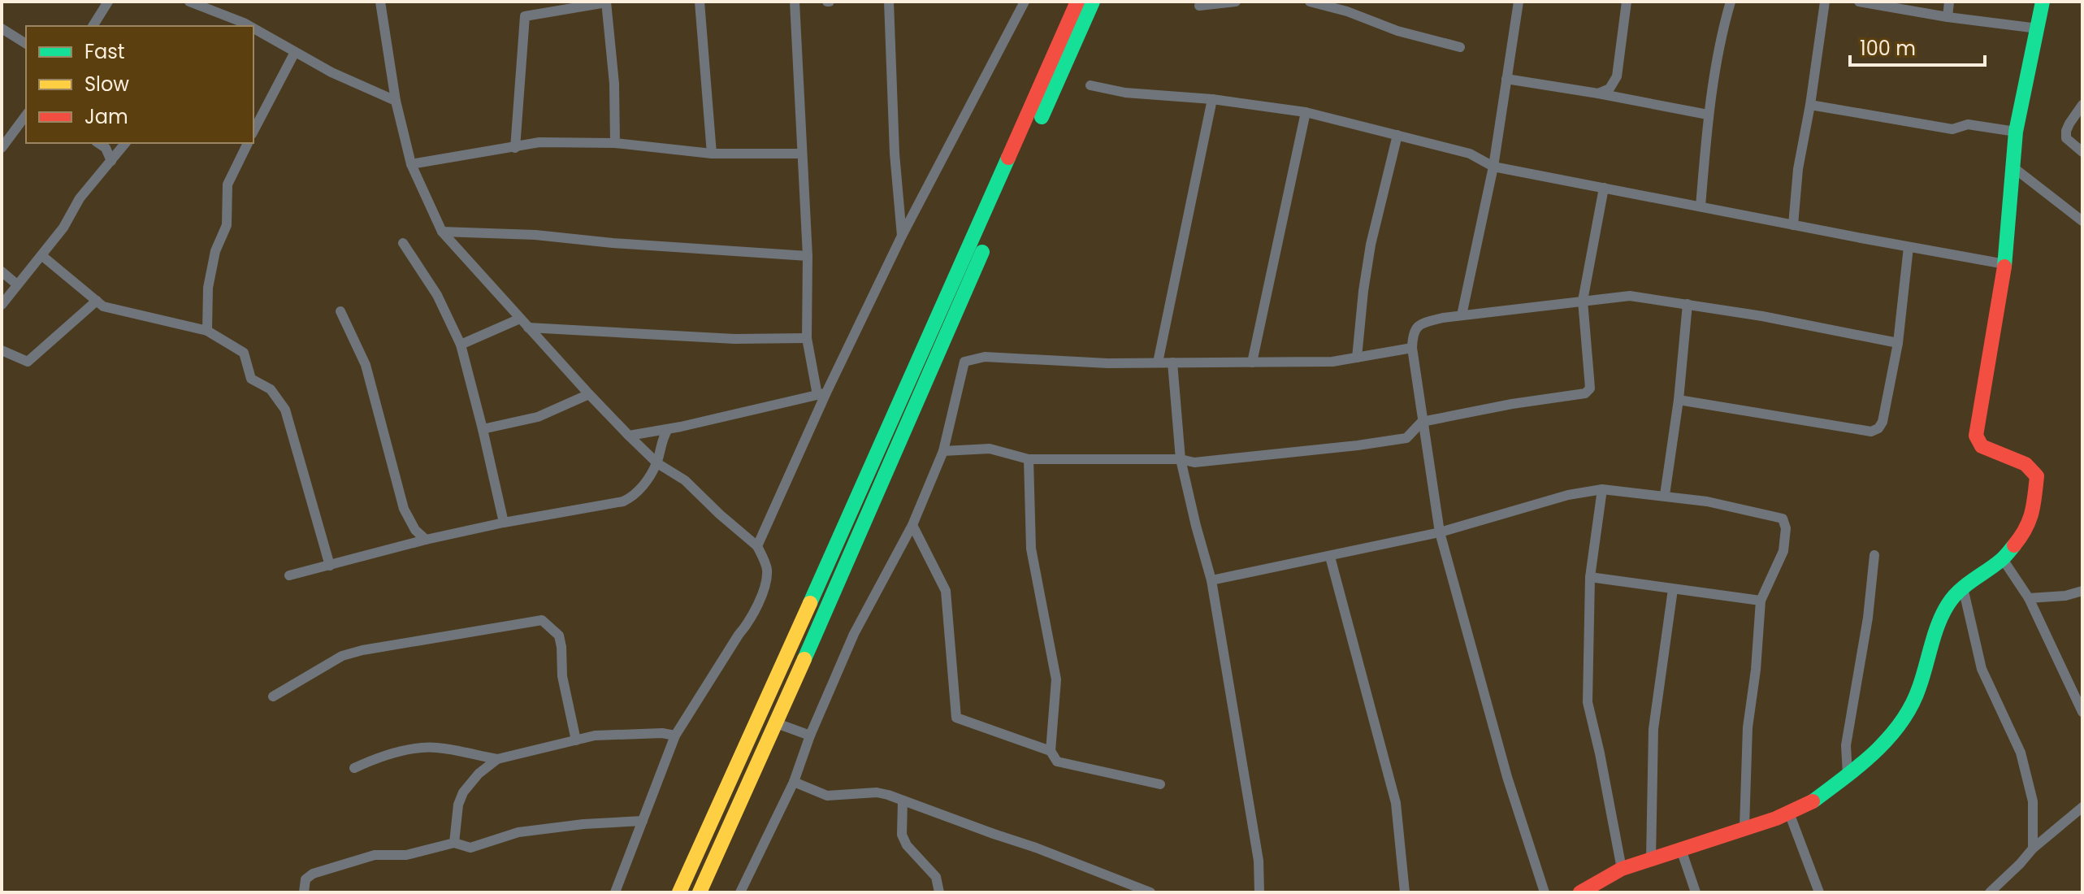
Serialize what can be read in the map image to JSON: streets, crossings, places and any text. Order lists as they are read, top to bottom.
{
  "legend": ["Fast", "Slow", "Jam"],
  "scale_bar": "100 m"
}
